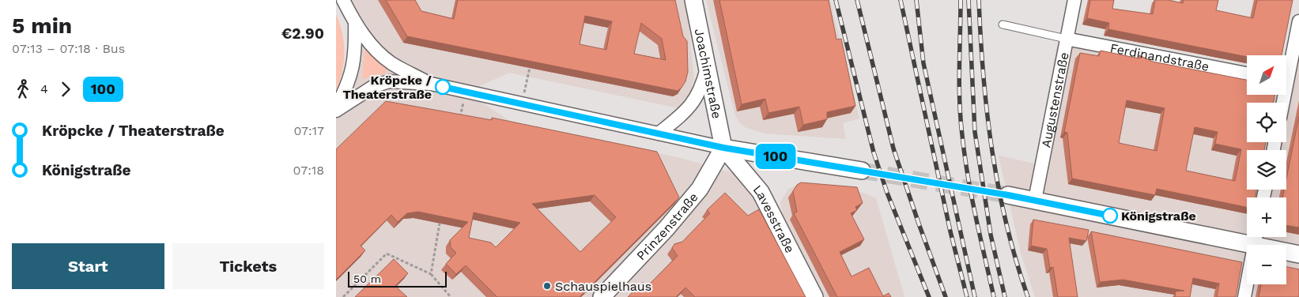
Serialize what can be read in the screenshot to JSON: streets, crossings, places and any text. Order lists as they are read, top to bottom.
{
  "streets": {
    "street": [
      "Ferdinandstraße",
      "Joachimstraße",
      "Augustenstraße",
      "Lavesstraße",
      "Prinzenstraße"
    ]
  },
  "crossings": [
    ["Ferdinandstraße", "Augustenstraße"],
    ["Joachimstraße", "Lavesstraße"],
    ["Joachimstraße", "Prinzenstraße"],
    ["Lavesstraße", "Prinzenstraße"]
  ],
  "places": ["Kröpcke / Theaterstraße", "Königstraße", "Schauspielhaus"],
  "lines": ["bus line 100"],
  "scale_bar": "50 m",
  "north": "top right",
  "page": {
    "heading": ["5 min", "07:13 – 07:18 · Bus", "€2.90"],
    "on_map": "100",
    "map_buttons": ["+", "−"],
    "legs": ["4", "100"],
    "list": [
      {
        "name": "Kröpcke / Theaterstraße",
        "value": "07:17"
      },
      {
        "name": "Königstraße",
        "value": "07:18"
      }
    ],
    "buttons": ["Start", "Tickets"],
    "scale": "50 m"
  }
}
